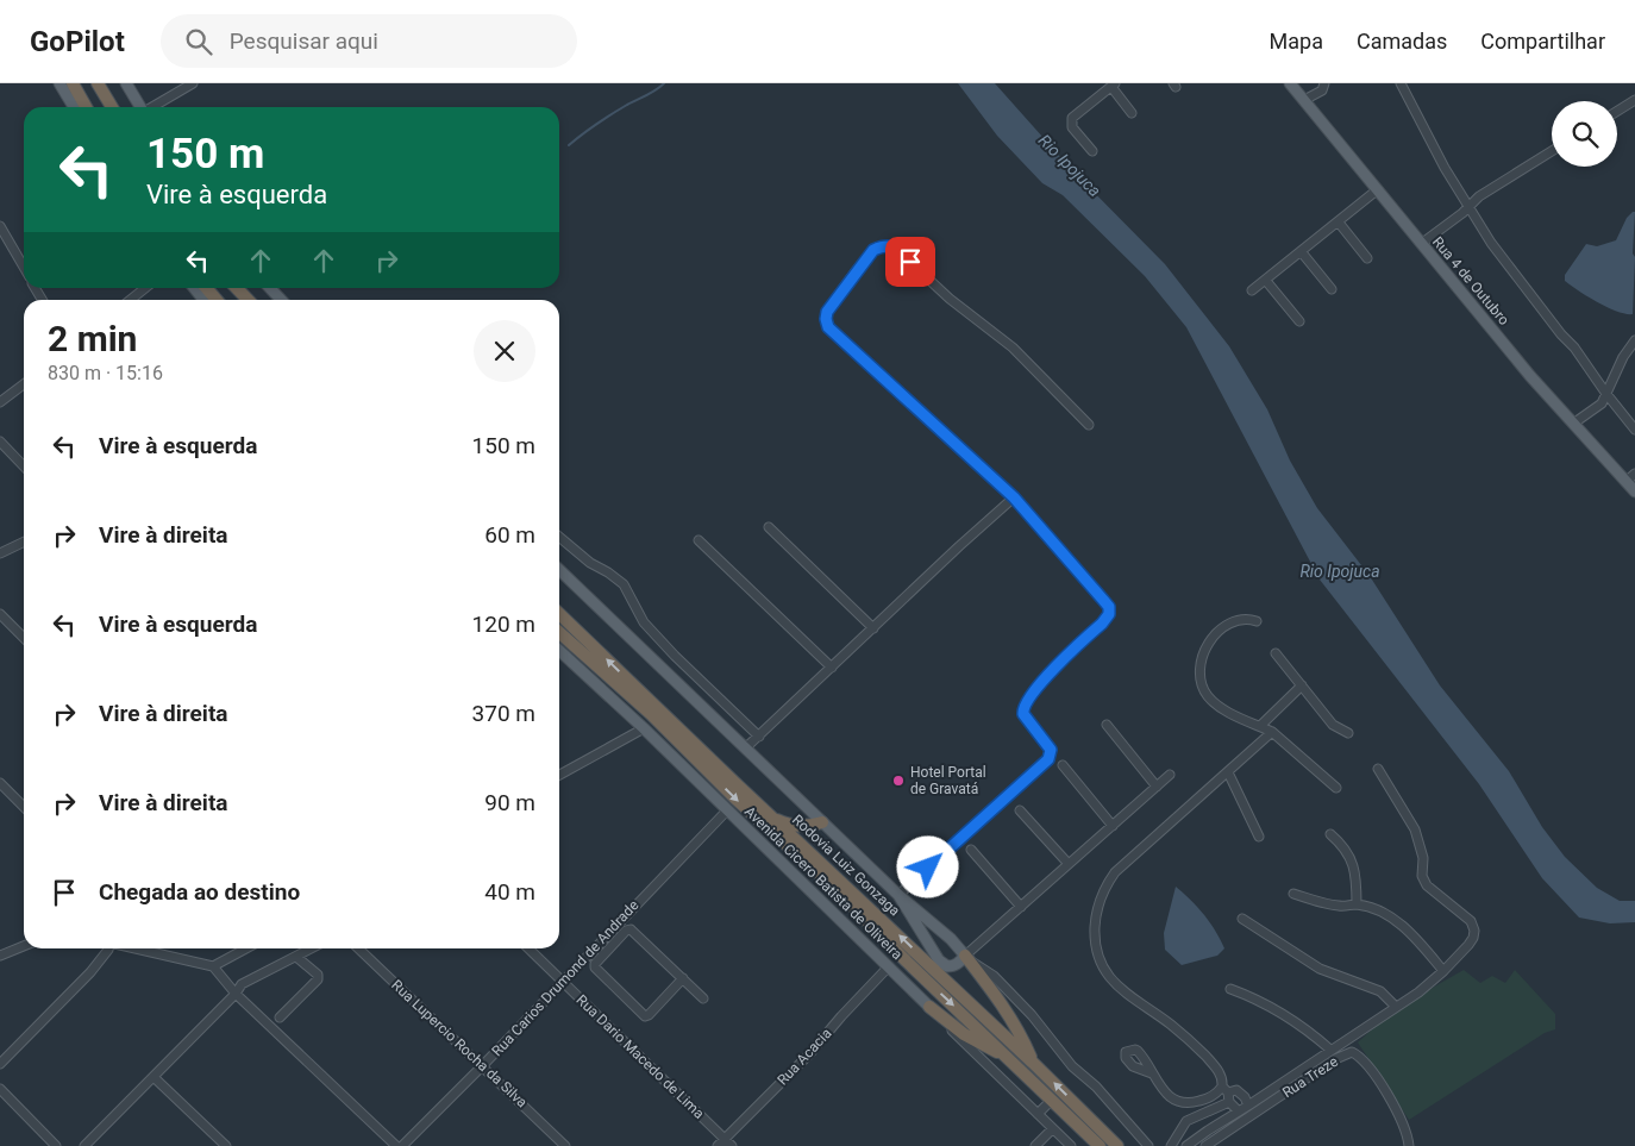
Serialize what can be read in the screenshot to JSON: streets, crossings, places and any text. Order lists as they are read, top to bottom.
{
  "streets": {
    "highway": ["Rodovia Luiz Gonzaga"],
    "main road": ["Rua 4 de Outubro", "Avenida Cicero Batista de Oliveira"],
    "street": [
      "Rua Carios Drumond de Andrade",
      "Rua Lupercio Rocha da Silva",
      "Rua Dario Macedo de Lima",
      "Rua Acacia",
      "Rua Treze"
    ]
  },
  "crossings": [
    ["Avenida Cicero Batista de Oliveira", "Rua Carios Drumond de Andrade"],
    ["Avenida Cicero Batista de Oliveira", "Rua Acacia"],
    ["Rua Carios Drumond de Andrade", "Rua Lupercio Rocha da Silva"],
    ["Rua Carios Drumond de Andrade", "Rua Dario Macedo de Lima"],
    ["Rua Dario Macedo de Lima", "Rua Acacia"]
  ],
  "water": ["Rio Ipojuca"],
  "places": ["Hotel Portal de Gravatá"],
  "page": {
    "header": "GoPilot",
    "search": "Pesquisar aqui",
    "nav": ["Mapa", "Camadas", "Compartilhar"],
    "turn": ["150 m", "Vire à esquerda"],
    "heading": ["2 min", "830 m · 15:16"],
    "list": [
      {
        "name": "Vire à esquerda",
        "value": "150 m"
      },
      {
        "name": "Vire à direita",
        "value": "60 m"
      },
      {
        "name": "Vire à esquerda",
        "value": "120 m"
      },
      {
        "name": "Vire à direita",
        "value": "370 m"
      },
      {
        "name": "Vire à direita",
        "value": "90 m"
      },
      {
        "name": "Chegada ao destino",
        "value": "40 m"
      }
    ]
  }
}
